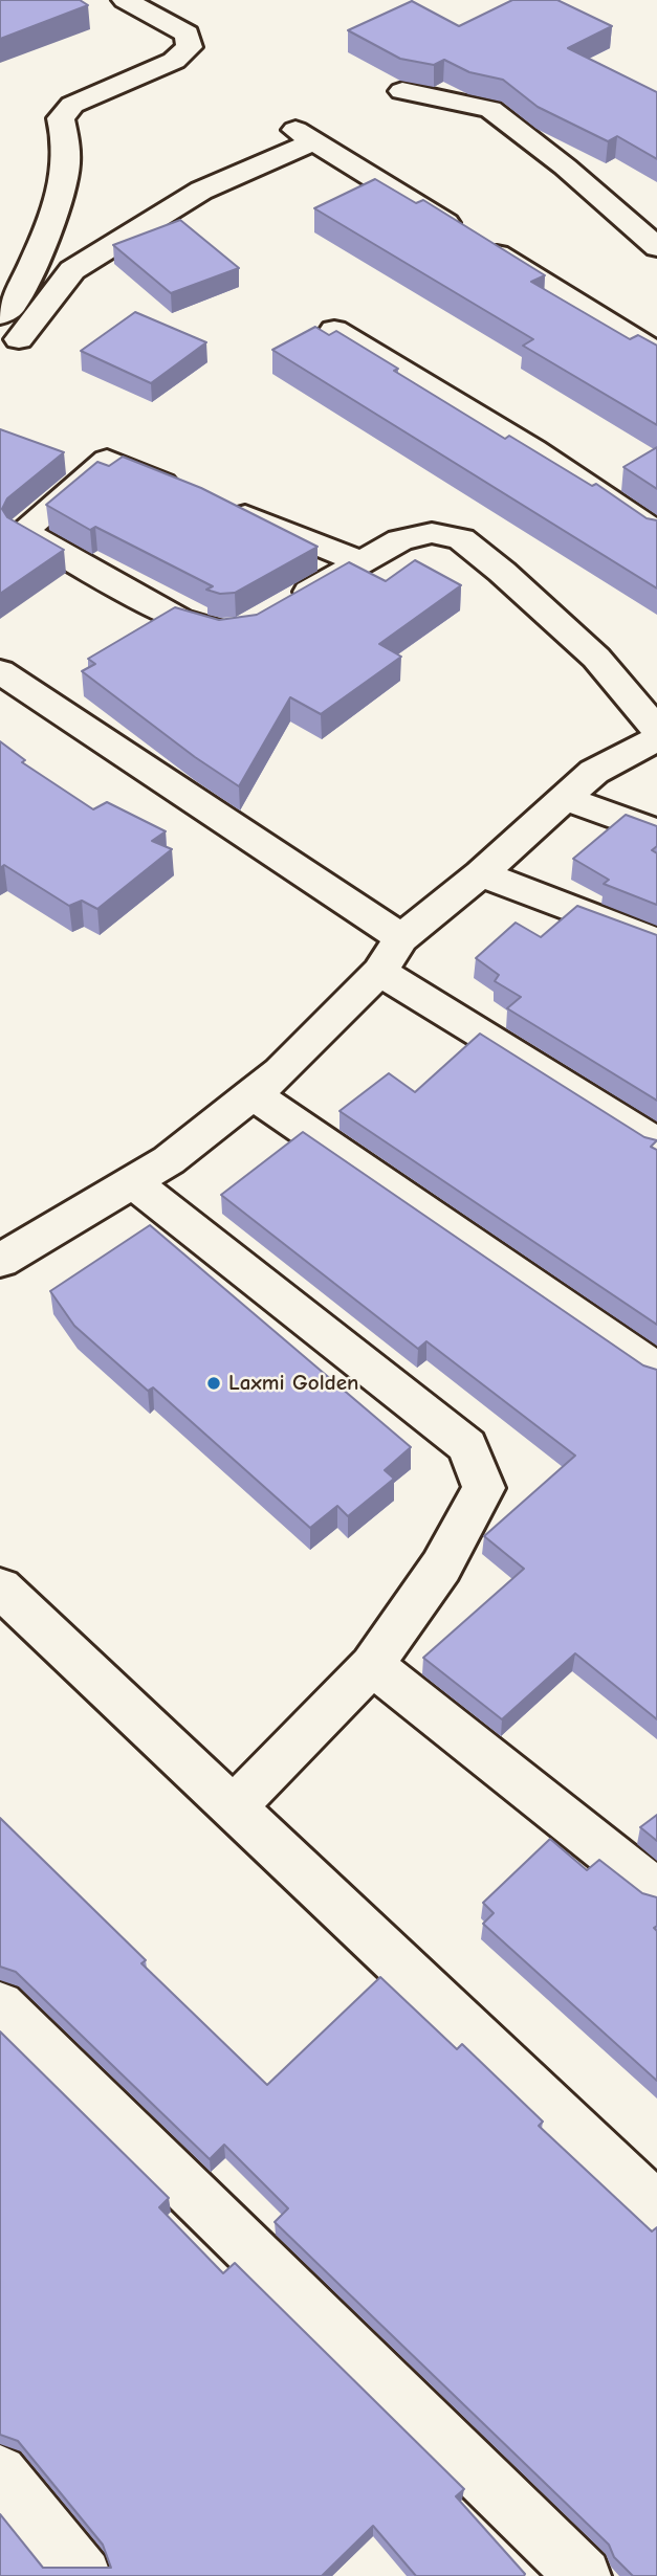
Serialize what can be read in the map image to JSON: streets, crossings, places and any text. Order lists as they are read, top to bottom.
{
  "places": ["Laxmi Golden"]
}
